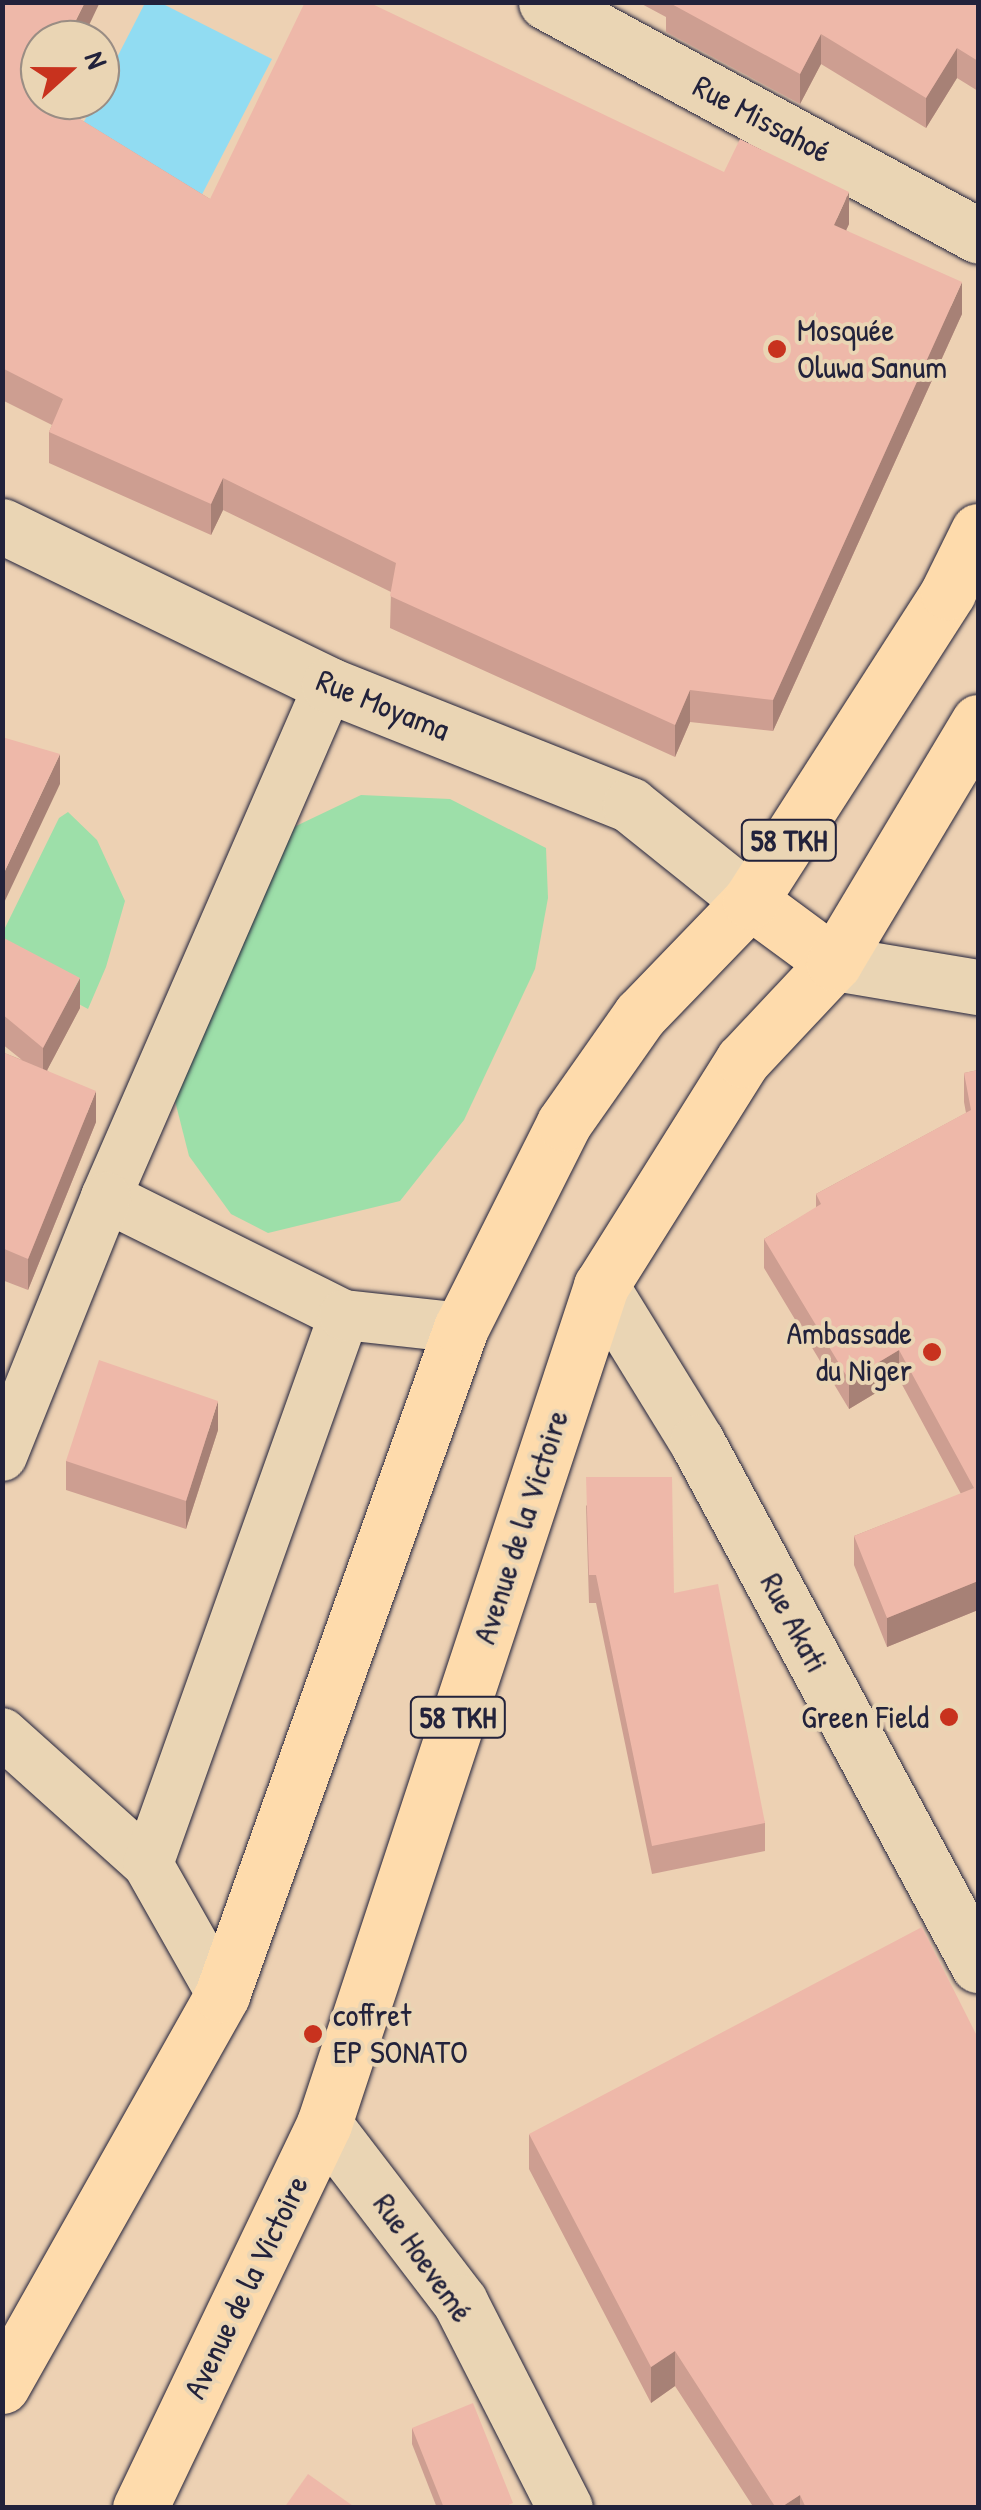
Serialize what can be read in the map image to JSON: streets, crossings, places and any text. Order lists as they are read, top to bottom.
{
  "streets": {
    "highway": ["58 TKH", "Avenue de la Victoire"],
    "street": [
      "Rue Missahoé",
      "Rue Moyama",
      "Rue Akati",
      "Rue Hoevemé"
    ]
  },
  "crossings": [
    ["Rue Moyama", "58 TKH"],
    ["Avenue de la Victoire", "Rue Akati"],
    ["Avenue de la Victoire", "Rue Hoevemé"]
  ],
  "places": [
    "Mosquée Oluwa Sanum",
    "Ambassade du Niger",
    "Green Field",
    "coffret EP SONATO"
  ],
  "north": "right"
}
